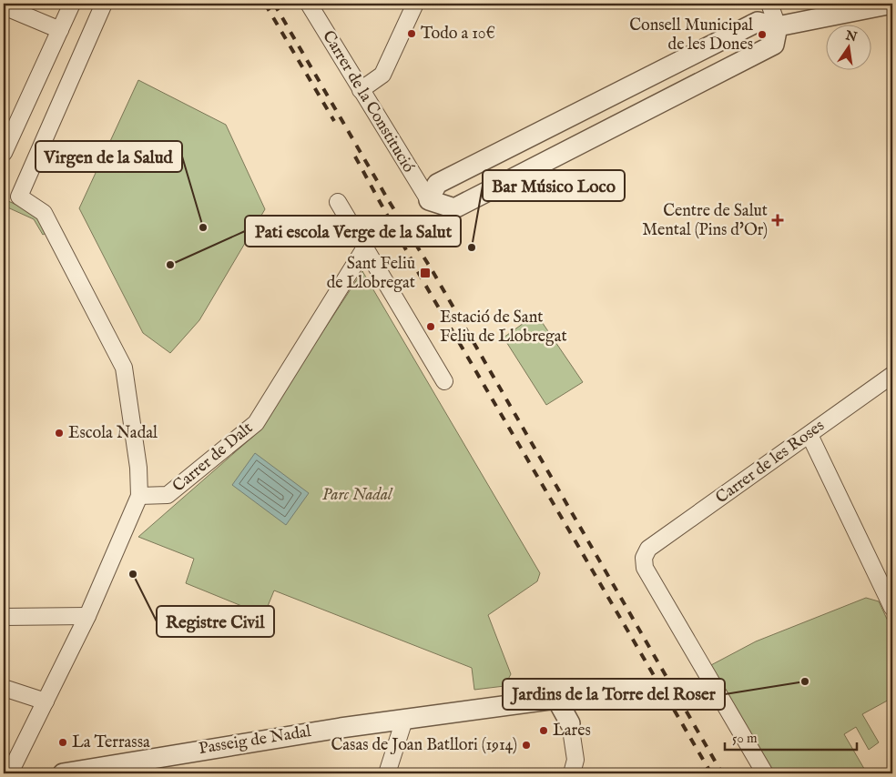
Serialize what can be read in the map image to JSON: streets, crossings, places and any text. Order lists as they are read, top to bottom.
{
  "streets": {
    "street": [
      "Carrer de la Constitució",
      "Carrer de Dalt",
      "Carrer de les Roses",
      "Passeig de Nadal"
    ]
  },
  "parks": ["Parc Nadal"],
  "places": {
    "other": [
      "Todo a 10€",
      "Consell Municipal de les Dones",
      "Virgen de la Salud",
      "Bar Músico Loco",
      "Pati escola Verge de la Salut",
      "Estació de Sant Feliu de Llobregat",
      "Escola Nadal",
      "Registre Civil",
      "Jardins de la Torre del Roser",
      "Lares",
      "La Terrassa",
      "Casas de Joan Batllori (1914)"
    ],
    "health": ["Centre de Salut Mental (Pins d'Or)"],
    "transit": ["Sant Feliu de Llobregat"]
  },
  "scale_bar": "50 m",
  "north": "top"
}
